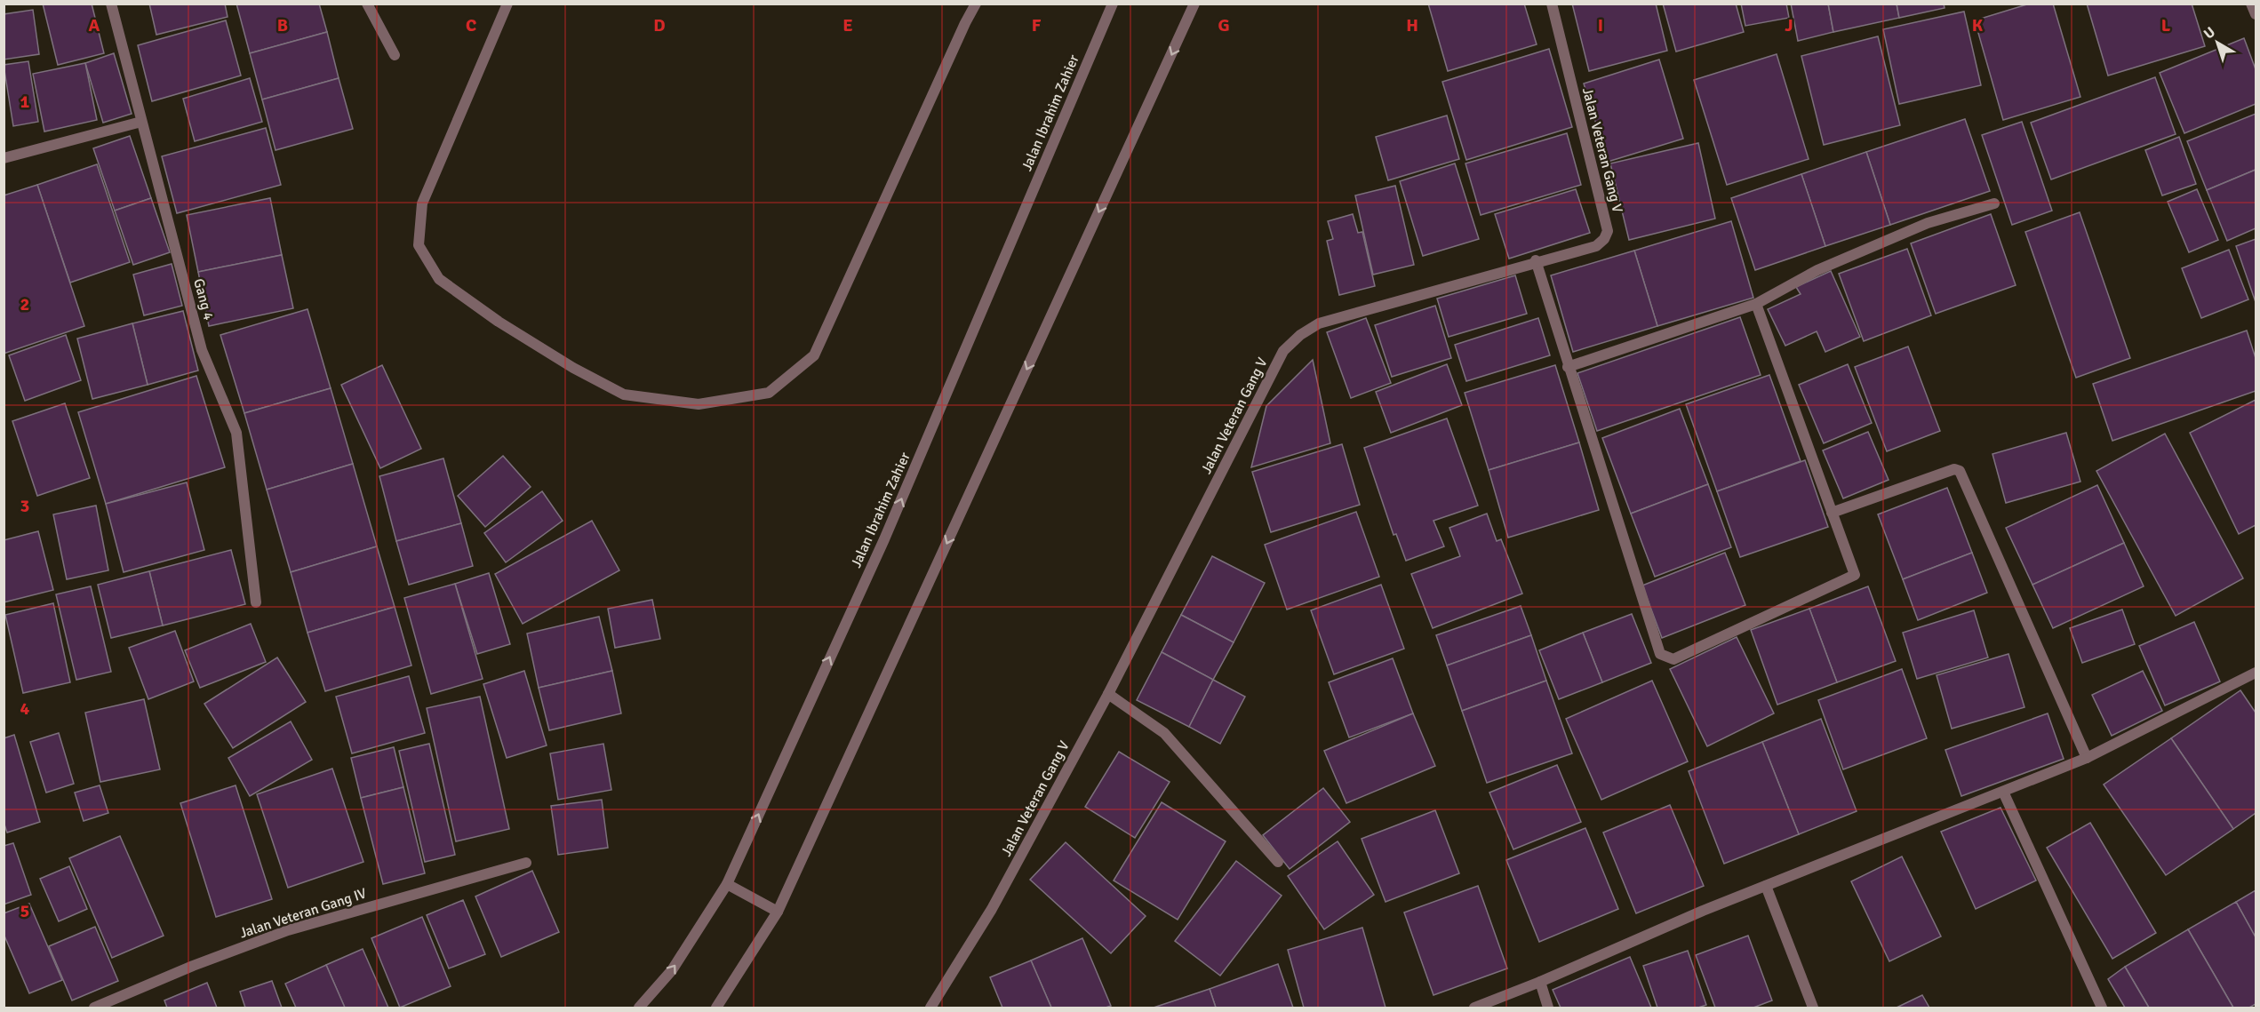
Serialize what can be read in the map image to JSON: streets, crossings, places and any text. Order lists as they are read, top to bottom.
{
  "streets": {
    "street": [
      "Jalan Ibrahim Zahier",
      "Jalan Veteran Gang V",
      "Gang 4",
      "Jalan Veteran Gang IV"
    ]
  },
  "north": "top left",
  "grid": {
    "columns": [
      "A",
      "B",
      "C",
      "D",
      "E",
      "F",
      "G",
      "H",
      "I",
      "J",
      "K",
      "L"
    ],
    "rows": [
      "1",
      "2",
      "3",
      "4",
      "5"
    ]
  }
}
